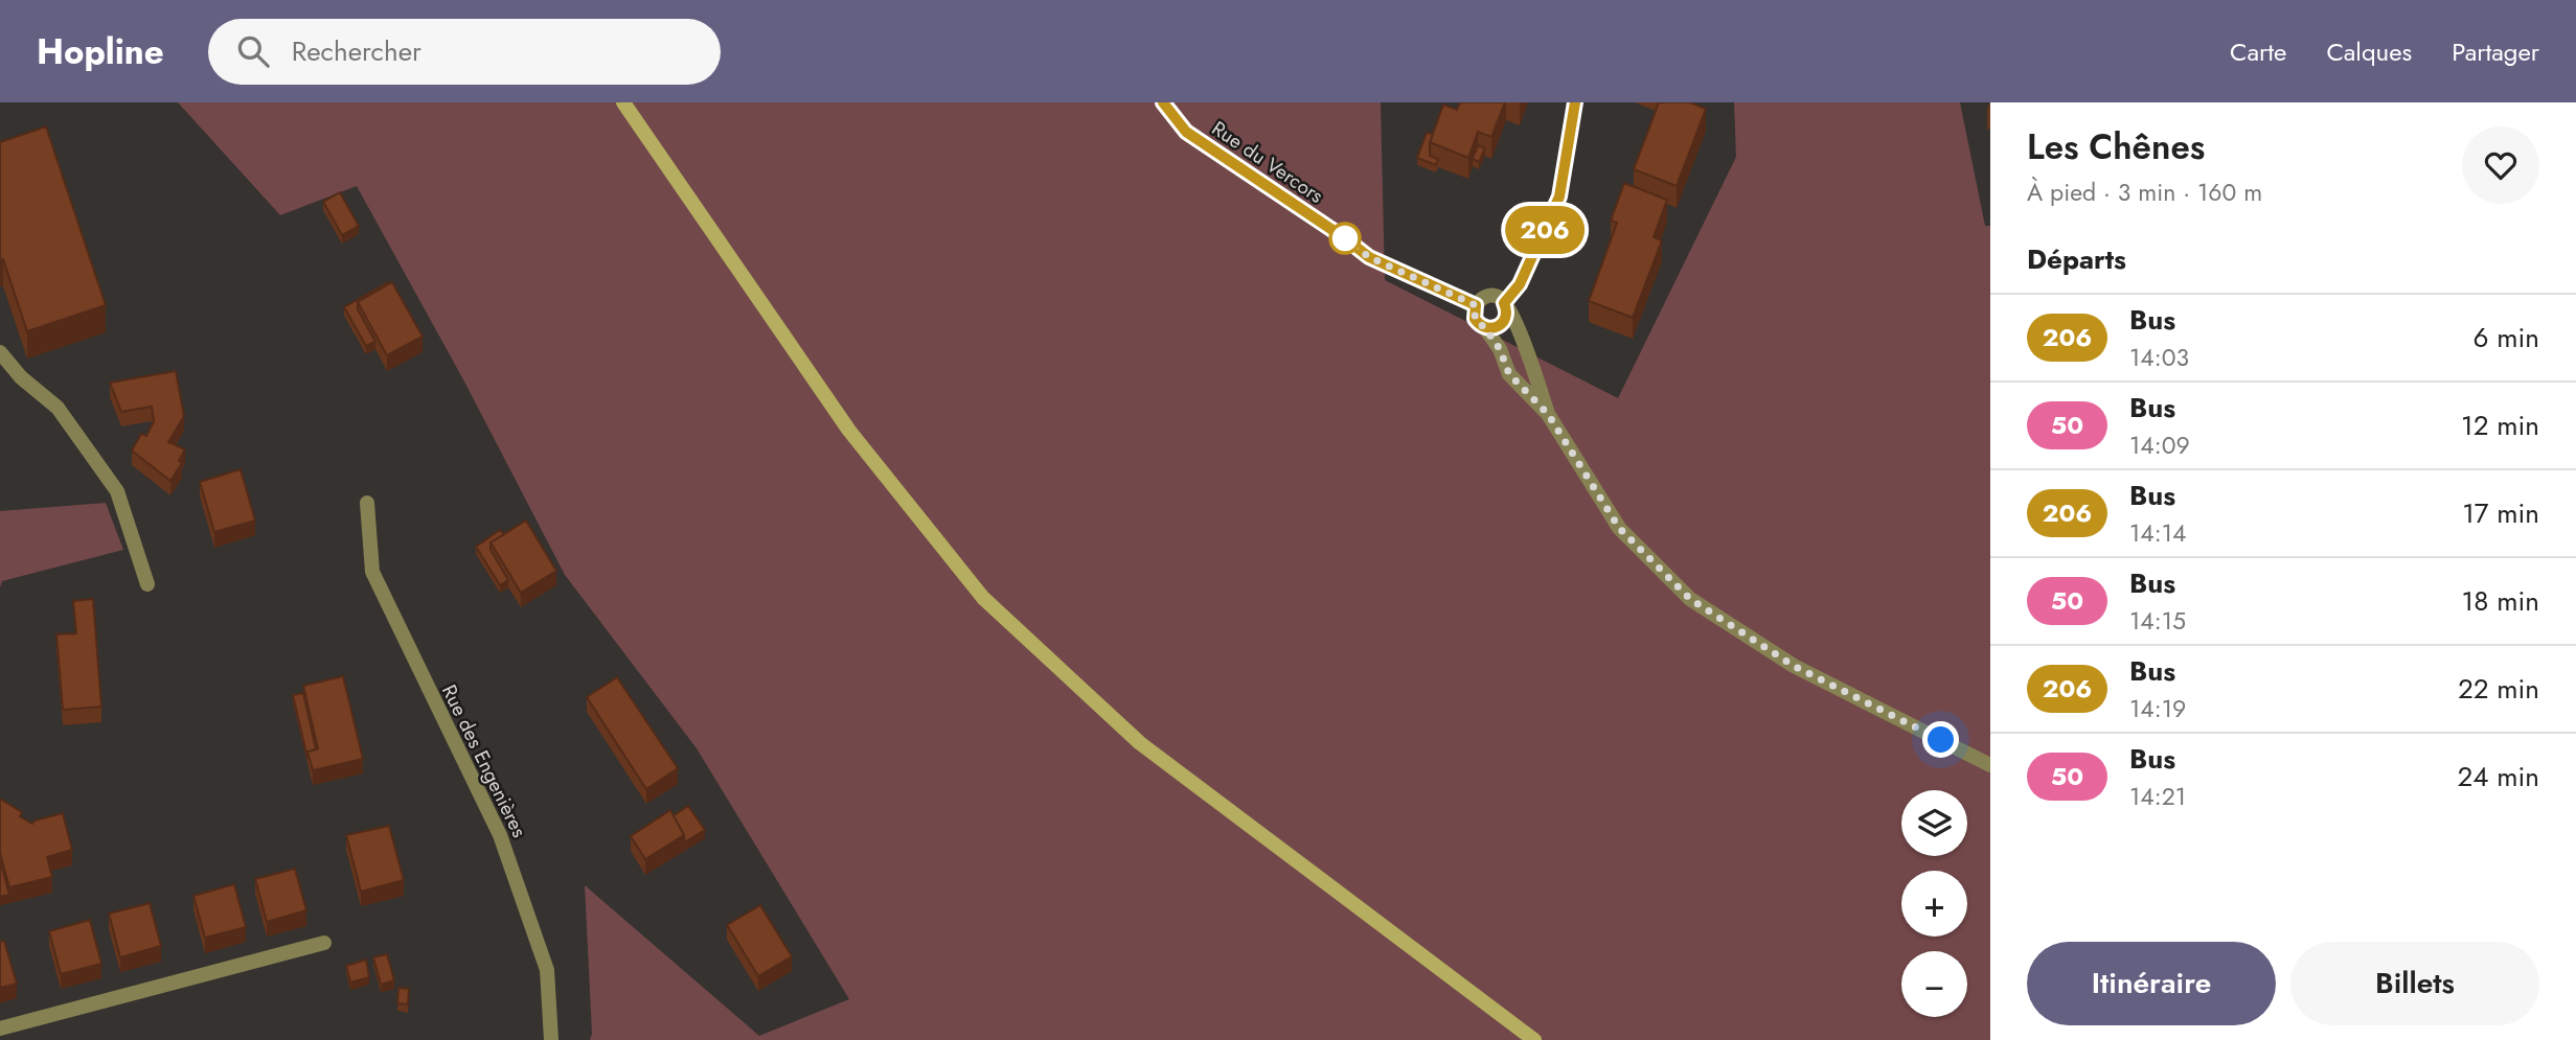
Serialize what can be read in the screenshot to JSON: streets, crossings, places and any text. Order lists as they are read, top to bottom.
{
  "streets": {
    "street": ["Rue du Vercors", "Rue des Engenières"]
  },
  "lines": ["bus line 206"],
  "page": {
    "header": "Hopline",
    "search": "Rechercher",
    "nav": ["Carte", "Calques", "Partager"],
    "on_map": "206",
    "heading": [
      ["Les Chênes", "À pied · 3 min · 160 m"],
      "Départs"
    ],
    "list": [
      {
        "mark": "206",
        "name": "Bus",
        "note": "14:03",
        "value": "6 min"
      },
      {
        "mark": "50",
        "name": "Bus",
        "note": "14:09",
        "value": "12 min"
      },
      {
        "mark": "206",
        "name": "Bus",
        "note": "14:14",
        "value": "17 min"
      },
      {
        "mark": "50",
        "name": "Bus",
        "note": "14:15",
        "value": "18 min"
      },
      {
        "mark": "206",
        "name": "Bus",
        "note": "14:19",
        "value": "22 min"
      },
      {
        "mark": "50",
        "name": "Bus",
        "note": "14:21",
        "value": "24 min"
      }
    ],
    "map_buttons": ["+", "−"],
    "buttons": ["Itinéraire", "Billets"]
  }
}
